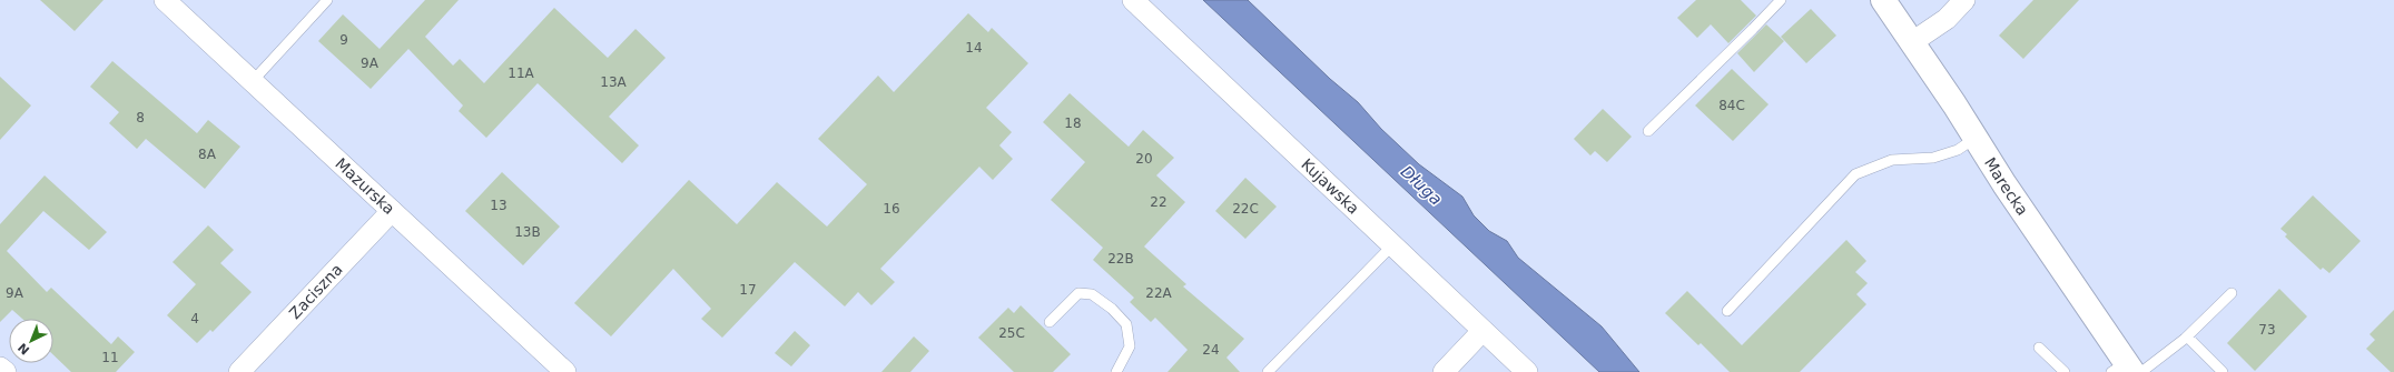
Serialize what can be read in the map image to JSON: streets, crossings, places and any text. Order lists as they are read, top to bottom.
{
  "streets": {
    "street": [
      "Mazurska",
      "Kujawska",
      "Marecka",
      "Zaciszna"
    ]
  },
  "crossings": [
    ["Mazurska", "Zaciszna"]
  ],
  "water": ["Długa"],
  "house_numbers": [
    "9",
    "14",
    "9A",
    "11A",
    "13A",
    "84C",
    "8",
    "18",
    "8A",
    "20",
    "22",
    "13",
    "16",
    "22C",
    "13B",
    "22B",
    "17",
    "9A",
    "22A",
    "4",
    "73",
    "25C",
    "24",
    "11"
  ],
  "north": "bottom left"
}
